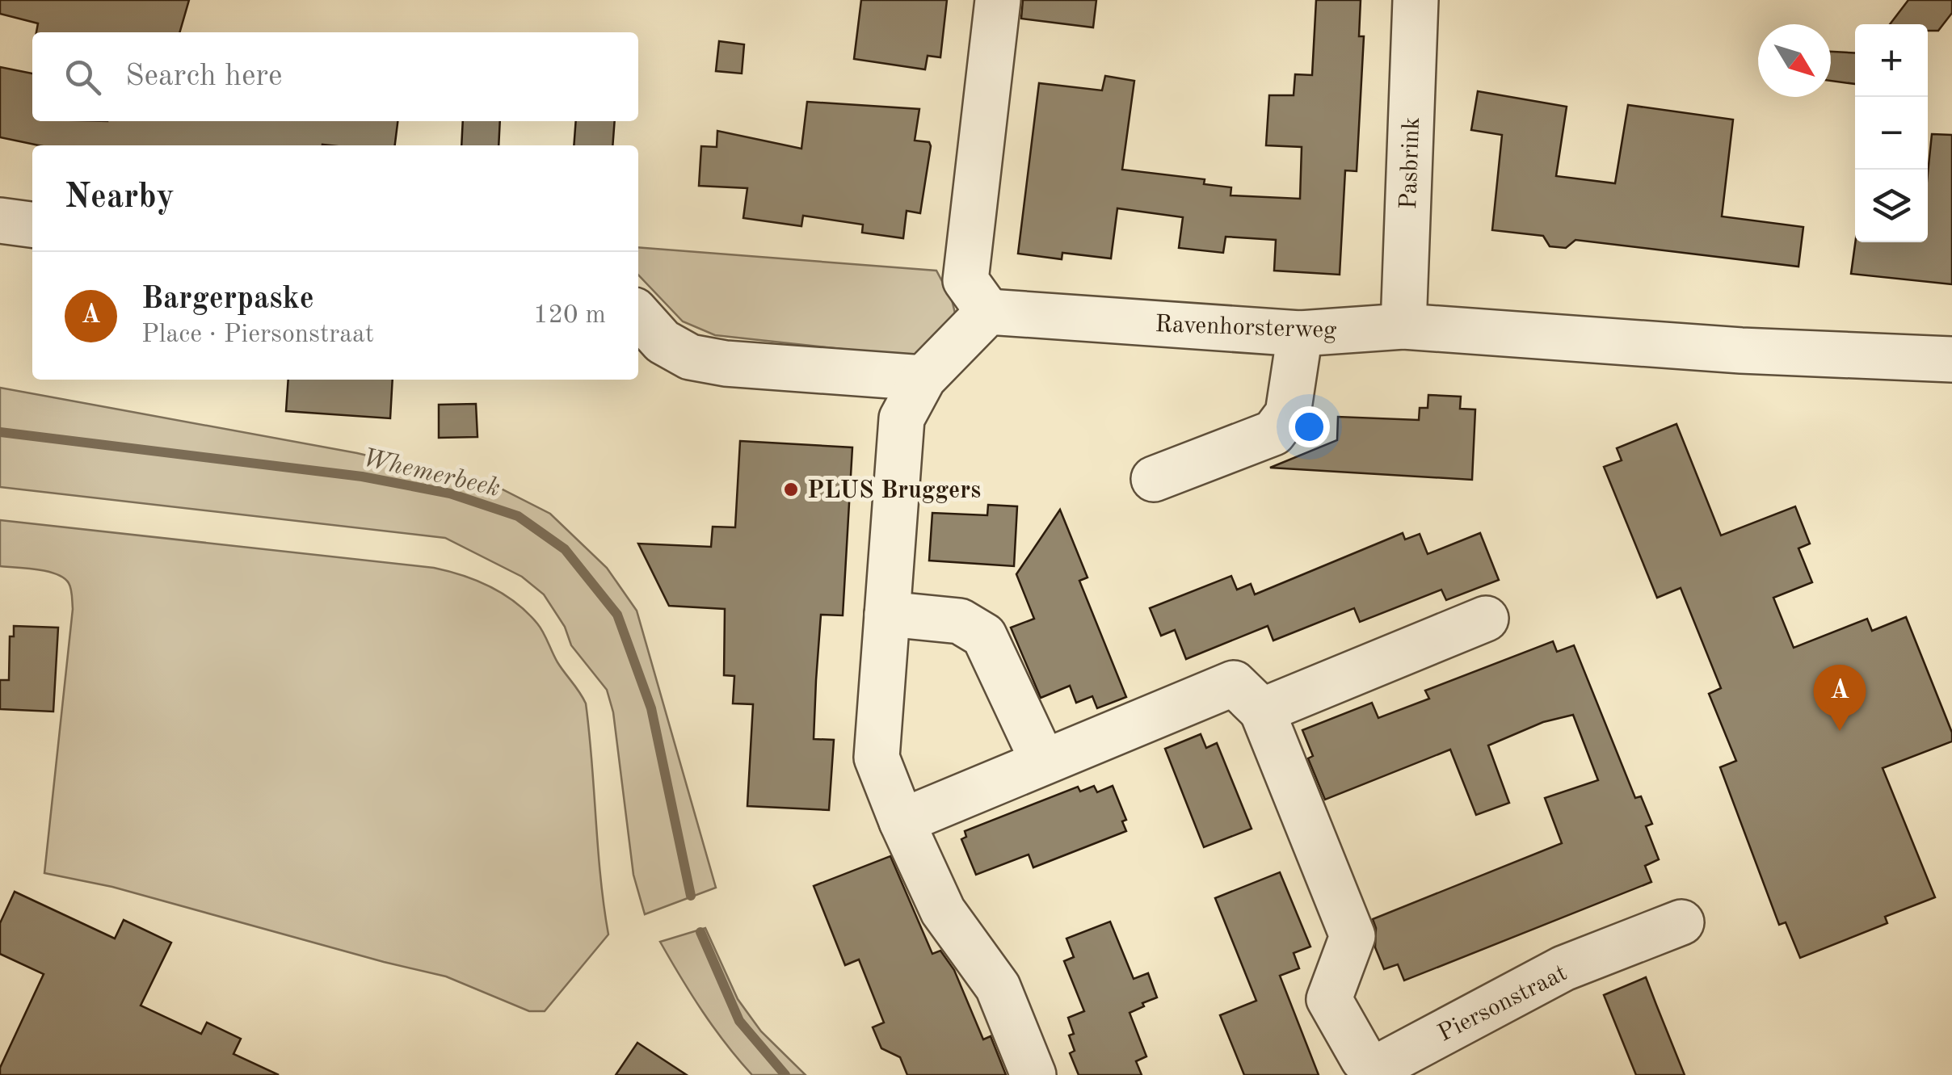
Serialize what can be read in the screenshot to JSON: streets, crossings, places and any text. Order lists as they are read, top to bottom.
{
  "streets": {
    "street": ["Pasbrink", "Ravenhorsterweg", "Piersonstraat"]
  },
  "crossings": [
    ["Pasbrink", "Ravenhorsterweg"]
  ],
  "water": ["Whemerbeek"],
  "places": ["PLUS Bruggers"],
  "north": "bottom right",
  "page": {
    "map_buttons": ["+", "−"],
    "search": "Search here",
    "heading": "Nearby",
    "list": [
      {
        "mark": "A",
        "name": "Bargerpaske",
        "note": "Place · Piersonstraat",
        "value": "120 m"
      }
    ],
    "pins": "A"
  }
}
